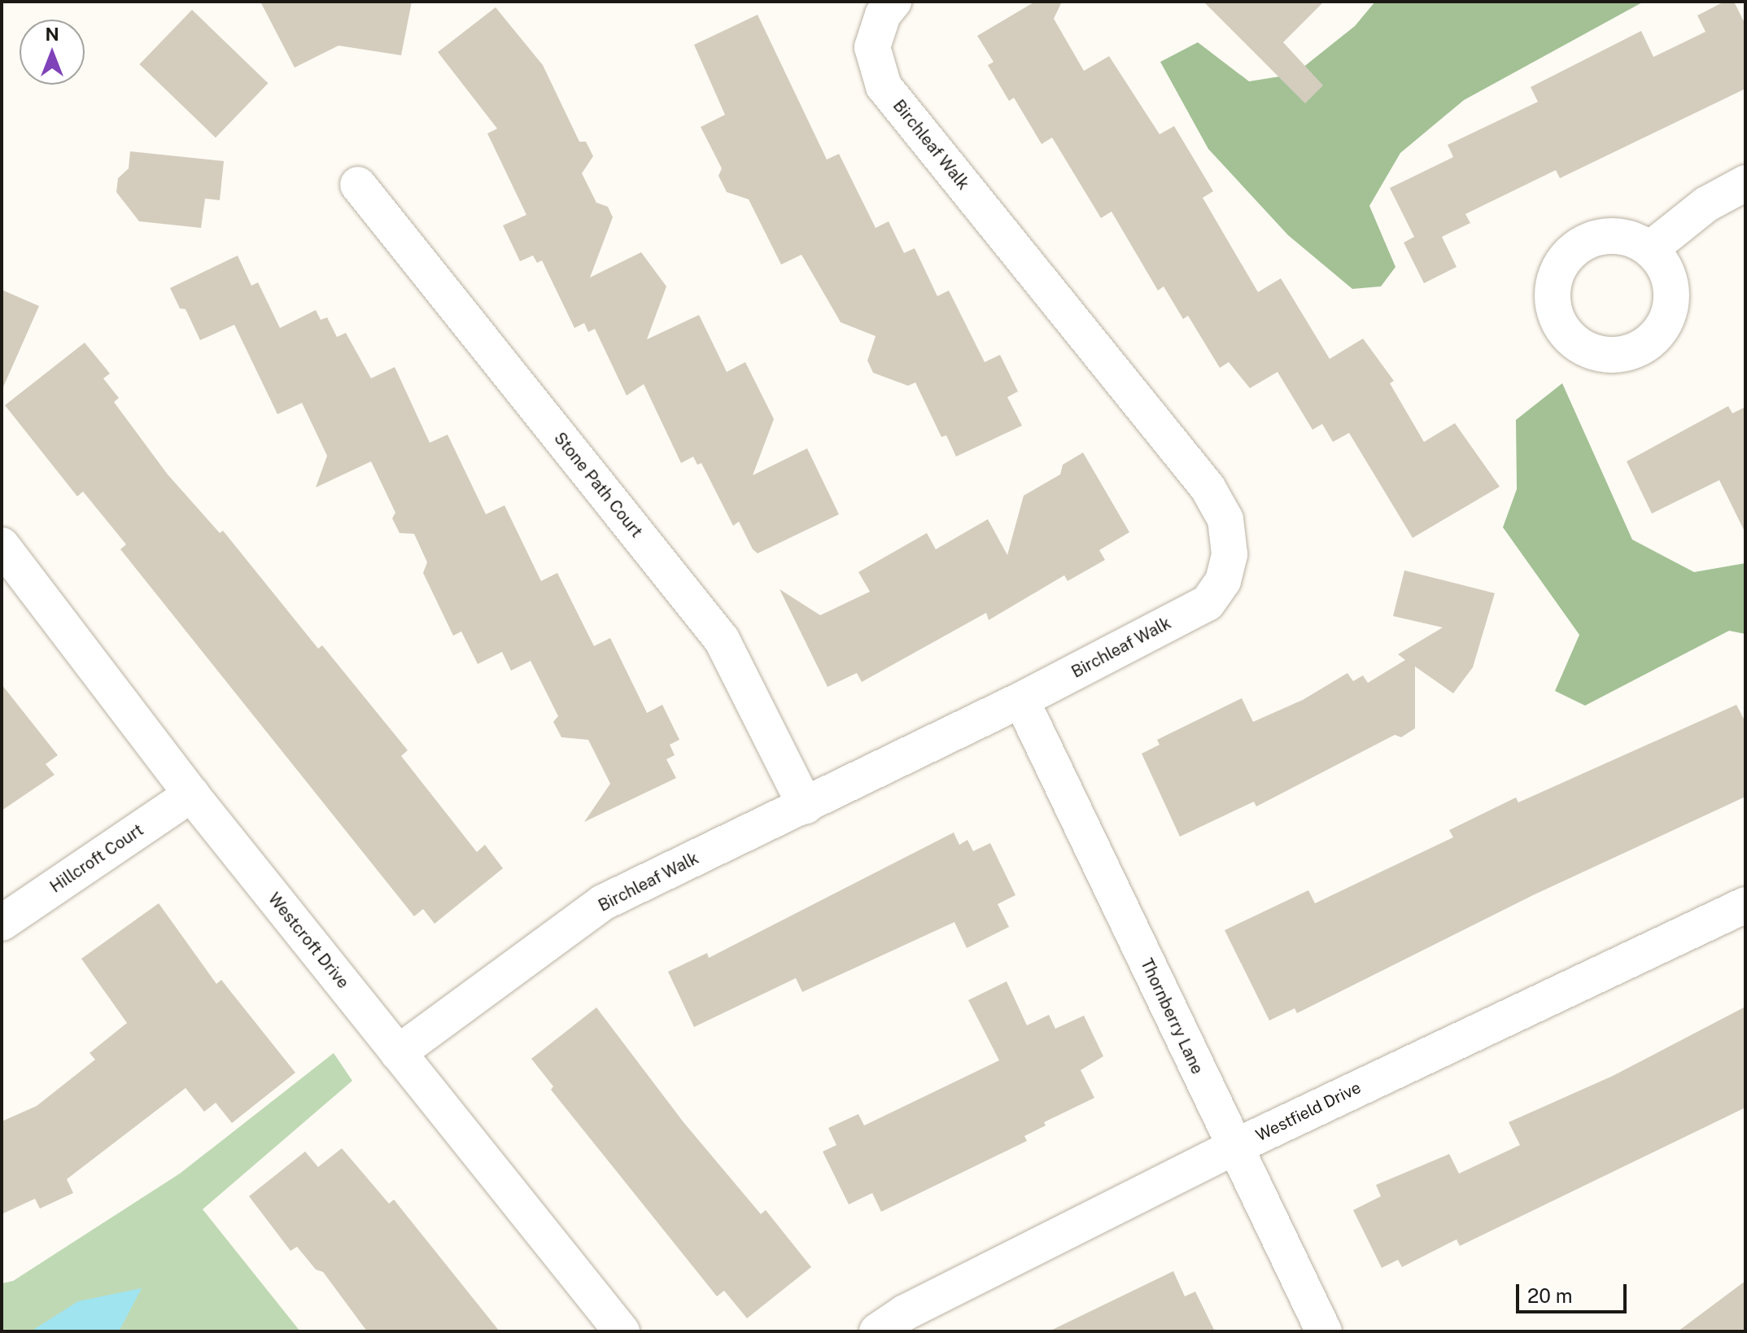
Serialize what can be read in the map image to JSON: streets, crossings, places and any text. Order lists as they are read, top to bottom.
{
  "streets": {
    "street": [
      "Birchleaf Walk",
      "Stone Path Court",
      "Hillcroft Court",
      "Westcroft Drive",
      "Thornberry Lane",
      "Westfield Drive"
    ]
  },
  "crossings": [
    ["Birchleaf Walk", "Stone Path Court"],
    ["Birchleaf Walk", "Westcroft Drive"],
    ["Birchleaf Walk", "Thornberry Lane"],
    ["Hillcroft Court", "Westcroft Drive"],
    ["Thornberry Lane", "Westfield Drive"]
  ],
  "scale_bar": "20 m",
  "north": "top"
}
